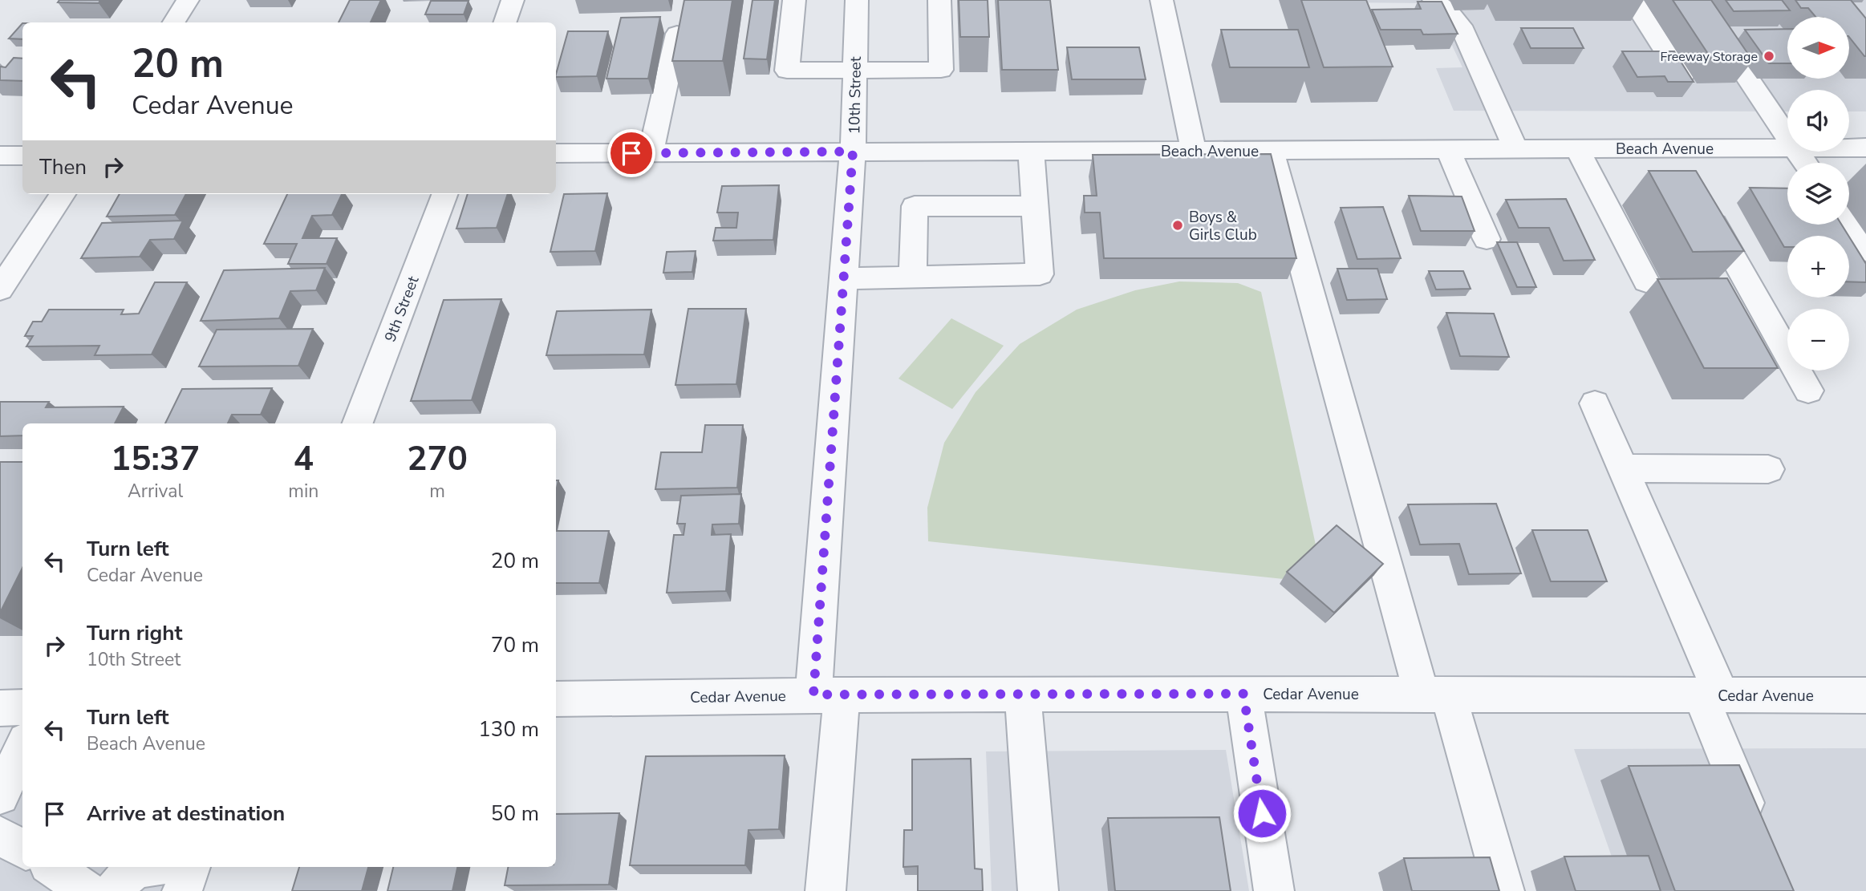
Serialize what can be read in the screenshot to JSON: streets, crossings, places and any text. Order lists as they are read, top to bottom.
{
  "streets": {
    "street": [
      "10th Street",
      "Beach Avenue",
      "9th Street",
      "Cedar Avenue"
    ]
  },
  "crossings": [
    ["10th Street", "Beach Avenue"],
    ["10th Street", "Cedar Avenue"]
  ],
  "places": ["Freeway Storage", "Boys & Girls Club"],
  "north": "right",
  "page": {
    "map_buttons": ["+", "−"],
    "turn": ["20 m", "Cedar Avenue"],
    "then": "Then",
    "eta": [
      "15:37",
      "Arrival",
      "4",
      "min",
      "270",
      "m"
    ],
    "list": [
      {
        "name": "Turn left",
        "note": "Cedar Avenue",
        "value": "20 m"
      },
      {
        "name": "Turn right",
        "note": "10th Street",
        "value": "70 m"
      },
      {
        "name": "Turn left",
        "note": "Beach Avenue",
        "value": "130 m"
      },
      {
        "name": "Arrive at destination",
        "value": "50 m"
      }
    ]
  }
}
